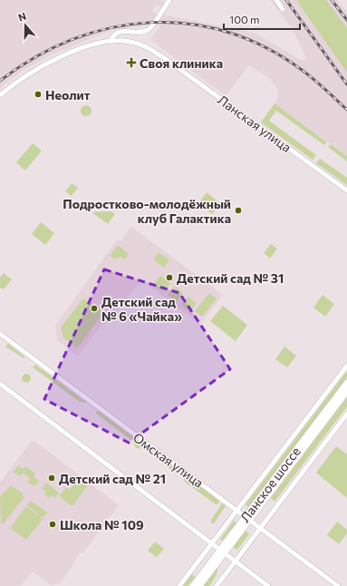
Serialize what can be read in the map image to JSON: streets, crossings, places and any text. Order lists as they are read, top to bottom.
{
  "streets": {
    "main road": ["Ланское шоссе"],
    "street": ["Ланская улица", "Омская улица"]
  },
  "crossings": [
    ["Омская улица", "Ланское шоссе"]
  ],
  "places": {
    "health": ["Своя клиника"],
    "other": [
      "Неолит",
      "Подростково-молодёжный клуб Галактика",
      "Детский сад № 31",
      "Детский сад № 6 «Чайка»",
      "Детский сад № 21",
      "Школа № 109"
    ]
  },
  "scale_bar": "100 m",
  "north": "top"
}
